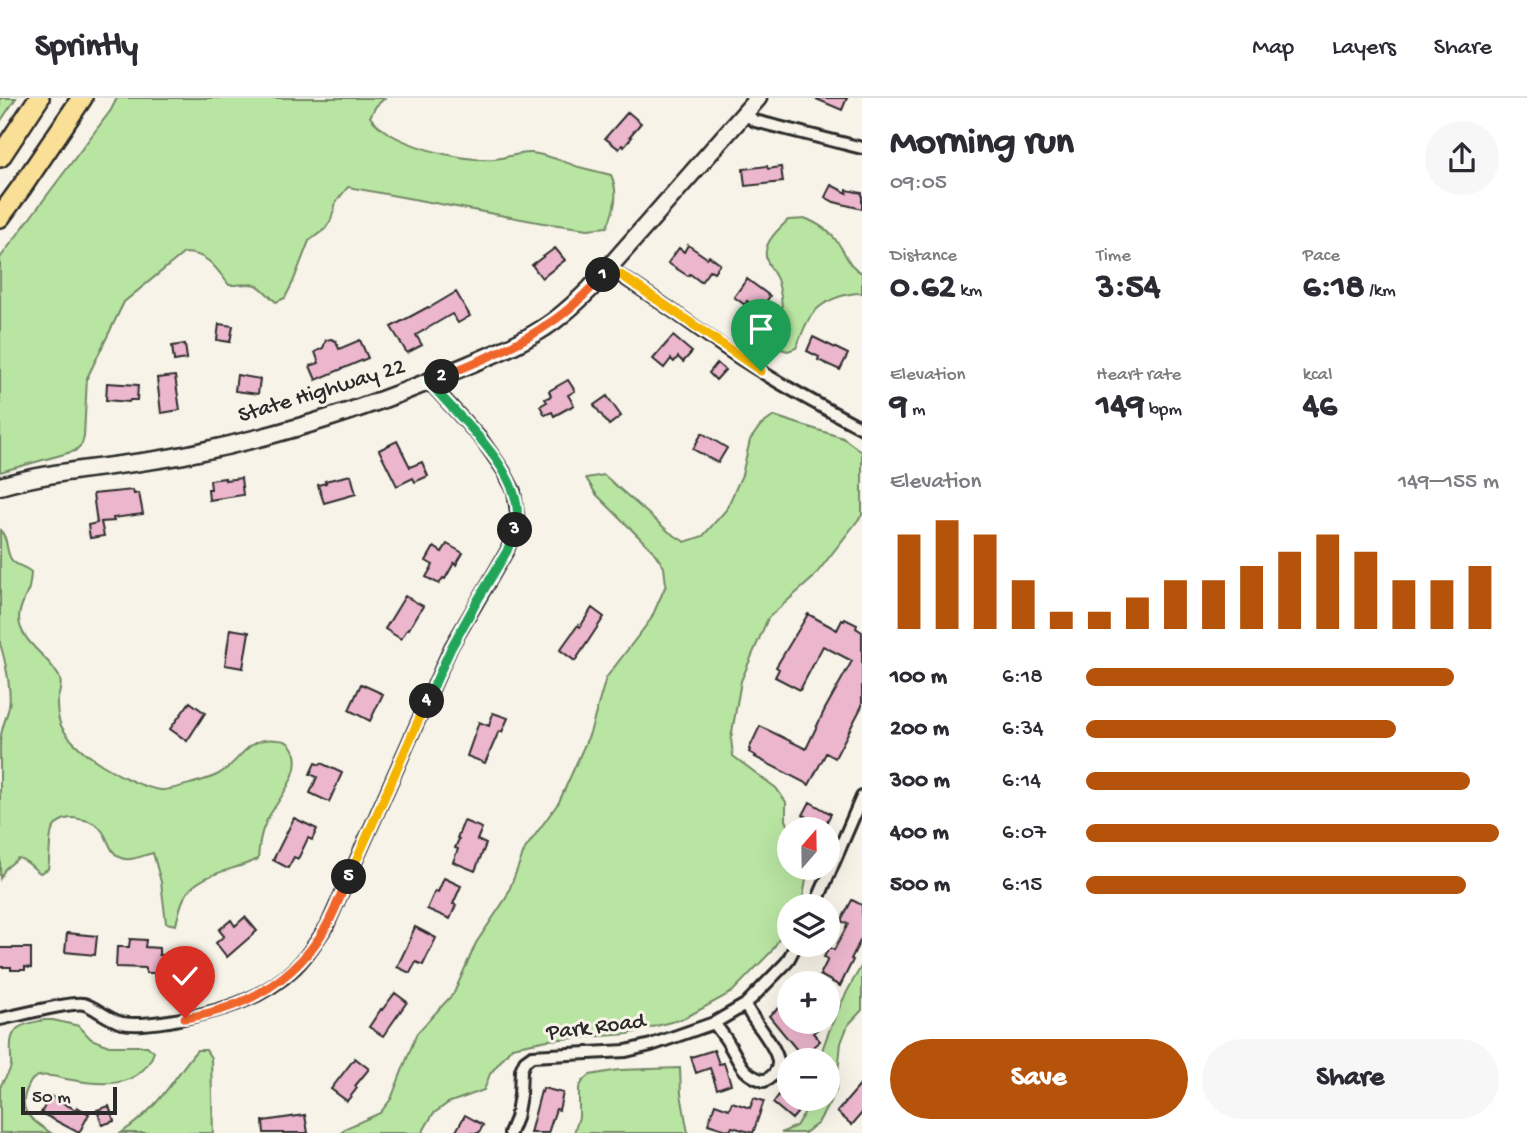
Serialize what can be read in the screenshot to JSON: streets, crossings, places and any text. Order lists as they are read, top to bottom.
{
  "streets": {
    "main road": ["State Highway 22"],
    "street": ["Park Road"]
  },
  "scale_bar": "50 m",
  "north": "top",
  "page": {
    "header": "Sprintly",
    "nav": ["Map", "Layers", "Share"],
    "heading": ["Morning run", "09:05"],
    "stats": [
      ["Distance", "0.62 km"],
      ["Time", "3:54"],
      ["Pace", "6:18 /km"],
      ["Elevation", "9 m"],
      ["Heart rate", "149 bpm"],
      ["kcal", "46"]
    ],
    "pins": [
      "1",
      "2",
      "3",
      "4",
      "5"
    ],
    "chart": ["Elevation", "149–155 m"],
    "list": [
      {
        "name": "100 m",
        "note": "6:18"
      },
      {
        "name": "200 m",
        "note": "6:34"
      },
      {
        "name": "300 m",
        "note": "6:14"
      },
      {
        "name": "400 m",
        "note": "6:07"
      },
      {
        "name": "500 m",
        "note": "6:15"
      }
    ],
    "map_buttons": ["+", "−"],
    "buttons": ["Save", "Share"],
    "scale": "50 m"
  }
}
